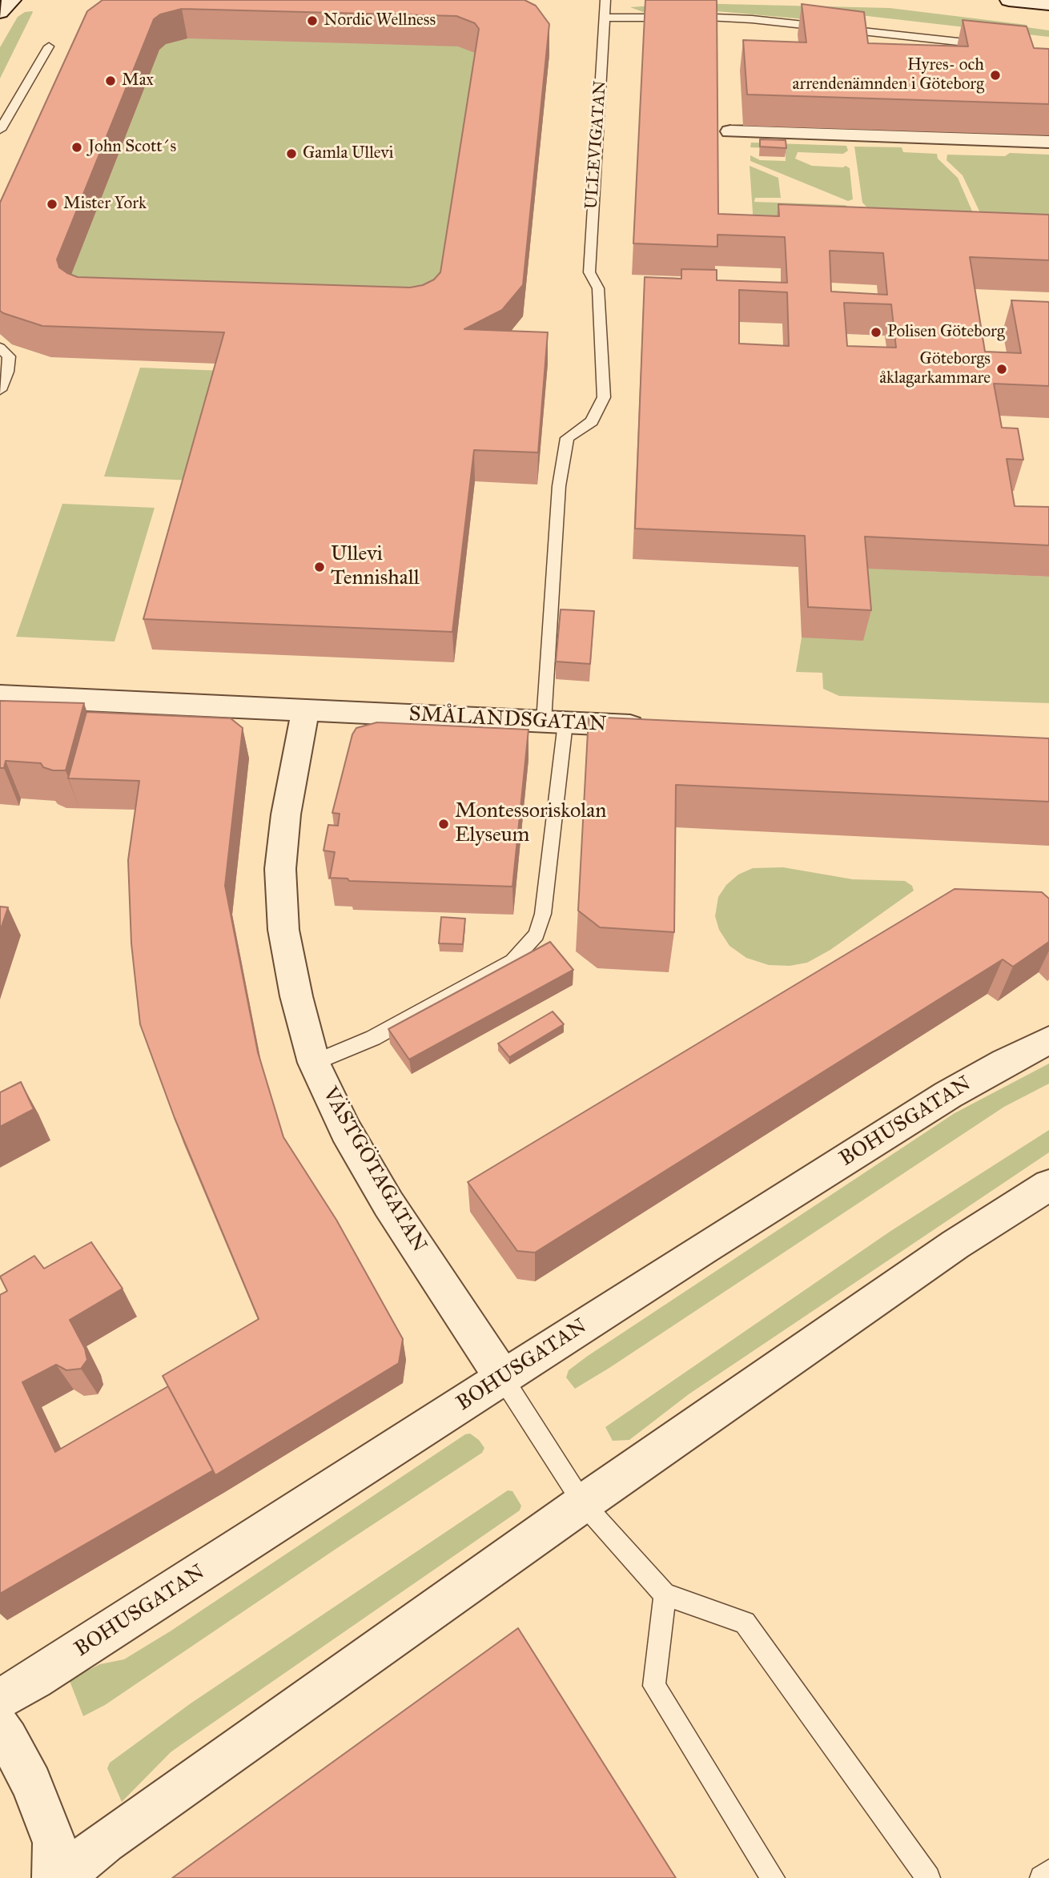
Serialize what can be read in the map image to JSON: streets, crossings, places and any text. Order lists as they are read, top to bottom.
{
  "streets": {
    "street": ["SMÅLANDSGATAN", "BOHUSGATAN", "VÄSTGÖTAGATAN"],
    "lane": ["ULLEVIGATAN"]
  },
  "crossings": [
    ["ULLEVIGATAN", "SMÅLANDSGATAN"],
    ["SMÅLANDSGATAN", "VÄSTGÖTAGATAN"],
    ["BOHUSGATAN", "VÄSTGÖTAGATAN"]
  ],
  "places": [
    "Nordic Wellness",
    "Hyres- och arrendenämnden i Göteborg",
    "Max",
    "John Scott´s",
    "Gamla Ullevi",
    "Mister York",
    "Polisen Göteborg",
    "Göteborgs åklagarkammare",
    "Ullevi Tennishall",
    "Montessoriskolan Elyseum"
  ]
}
